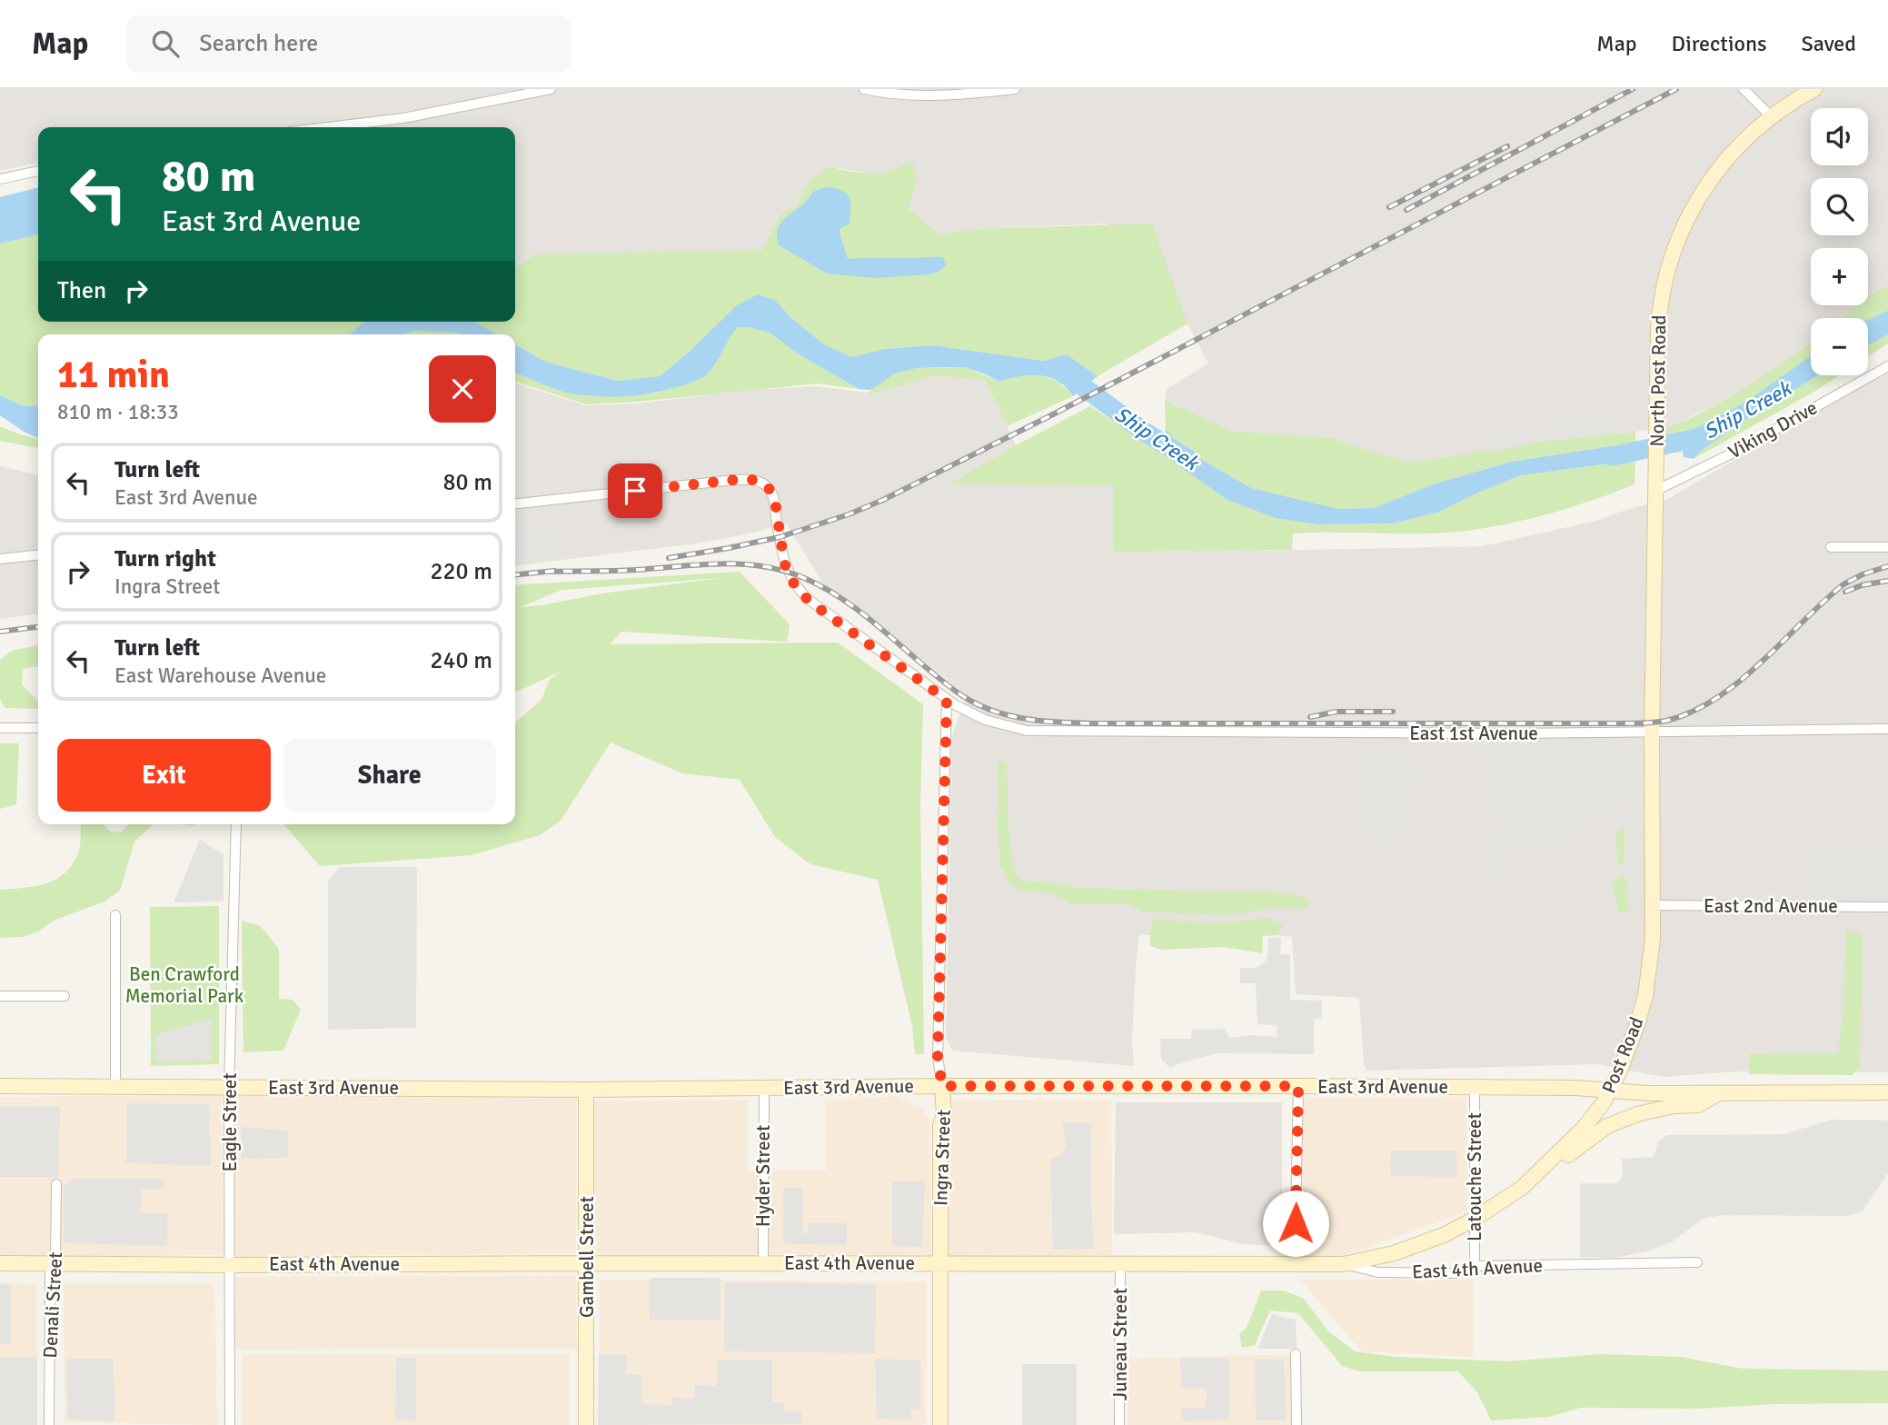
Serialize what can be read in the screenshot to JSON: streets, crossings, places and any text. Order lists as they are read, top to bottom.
{
  "streets": {
    "main road": [
      "North Post Road",
      "Post Road",
      "East 3rd Avenue",
      "Ingra Street",
      "Gambell Street",
      "East 4th Avenue"
    ],
    "street": [
      "Viking Drive",
      "East 1st Avenue",
      "East 2nd Avenue",
      "Eagle Street",
      "Hyder Street",
      "Latouche Street",
      "Denali Street",
      "Juneau Street"
    ]
  },
  "crossings": [
    ["North Post Road", "Viking Drive"],
    ["North Post Road", "East 1st Avenue"],
    ["North Post Road", "Post Road"],
    ["East 1st Avenue", "Post Road"],
    ["East 1st Avenue", "Ingra Street"],
    ["East 2nd Avenue", "Post Road"],
    ["Post Road", "East 3rd Avenue"],
    ["Post Road", "Latouche Street"],
    ["Post Road", "East 4th Avenue"],
    ["East 3rd Avenue", "Eagle Street"],
    ["East 3rd Avenue", "Ingra Street"],
    ["East 3rd Avenue", "Hyder Street"],
    ["East 3rd Avenue", "Latouche Street"],
    ["East 3rd Avenue", "Gambell Street"],
    ["Eagle Street", "East 4th Avenue"],
    ["Ingra Street", "East 4th Avenue"],
    ["Hyder Street", "East 4th Avenue"],
    ["Latouche Street", "East 4th Avenue"],
    ["Gambell Street", "East 4th Avenue"],
    ["East 4th Avenue", "Denali Street"],
    ["East 4th Avenue", "Juneau Street"]
  ],
  "water": ["Ship Creek"],
  "parks": ["Ben Crawford Memorial Park"],
  "page": {
    "header": "Map",
    "search": "Search here",
    "nav": ["Map", "Directions", "Saved"],
    "map_buttons": ["+", "−"],
    "turn": ["80 m", "East 3rd Avenue"],
    "then": "Then",
    "heading": ["11 min", "810 m · 18:33"],
    "list": [
      {
        "name": "Turn left",
        "note": "East 3rd Avenue",
        "value": "80 m"
      },
      {
        "name": "Turn right",
        "note": "Ingra Street",
        "value": "220 m"
      },
      {
        "name": "Turn left",
        "note": "East Warehouse Avenue",
        "value": "240 m"
      }
    ],
    "buttons": ["Exit", "Share"]
  }
}
